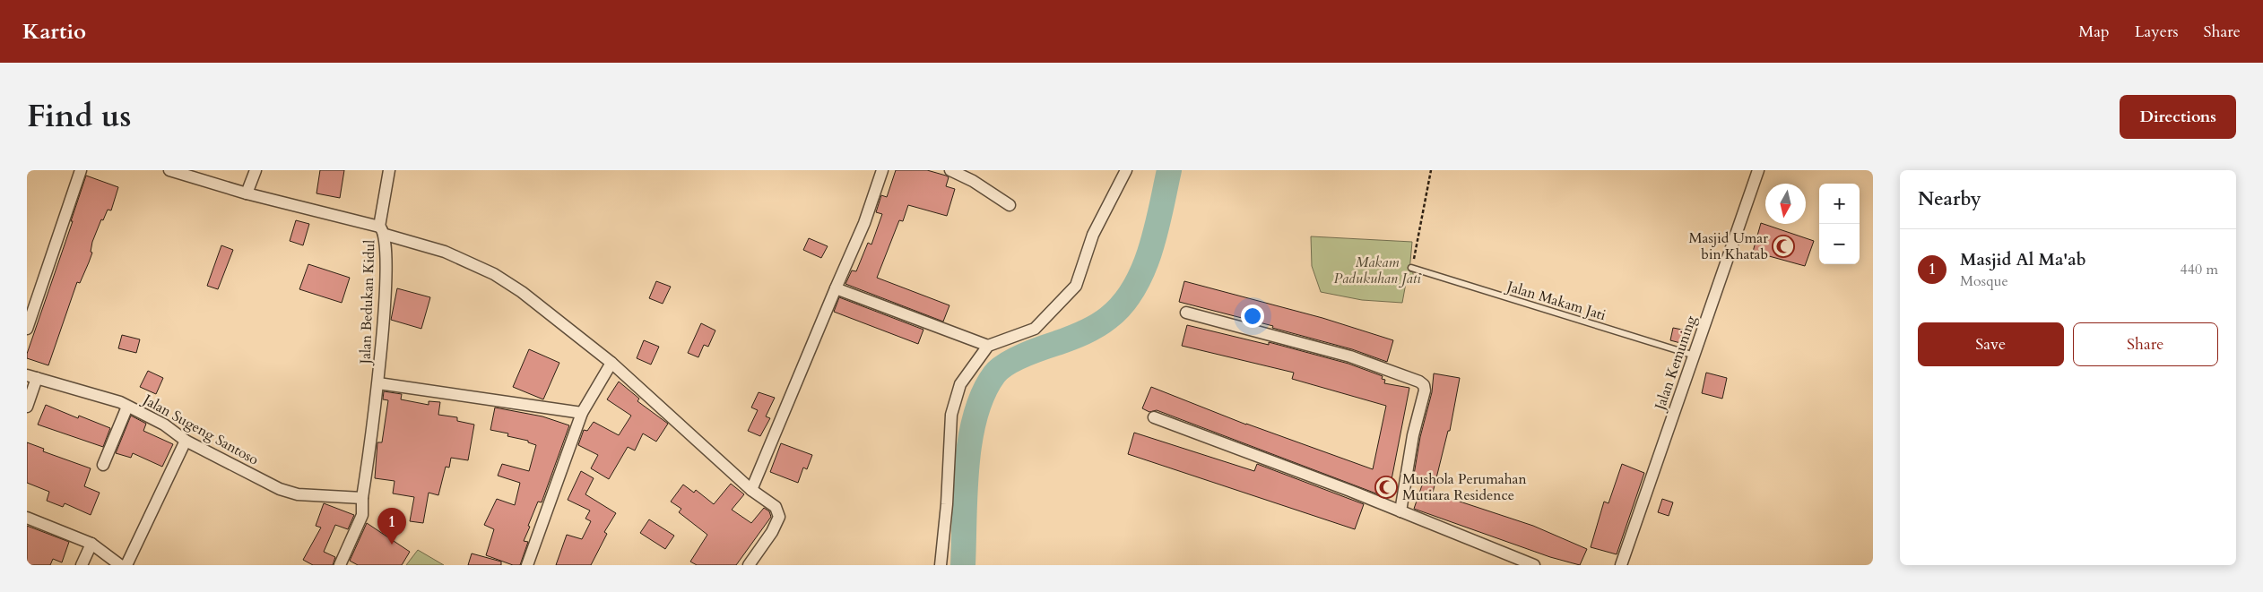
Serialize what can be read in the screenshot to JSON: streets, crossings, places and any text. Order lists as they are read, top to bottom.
{
  "streets": {
    "street": ["Jalan Bedukan Kidul", "Jalan Kemuning", "Jalan Sugeng Santoso"],
    "lane": ["Jalan Makam Jati"]
  },
  "crossings": [
    ["Jalan Makam Jati", "Jalan Kemuning"],
    ["Jalan Bedukan Kidul", "Jalan Sugeng Santoso"]
  ],
  "parks": ["Makam Padukuhan Jati"],
  "places": {
    "mosque": ["Masjid Umar bin Khatab", "Mushola Perumahan Mutiara Residence"]
  },
  "north": "bottom",
  "page": {
    "header": "Kartio",
    "nav": ["Map", "Layers", "Share"],
    "title": "Find us",
    "buttons": [
      "Directions",
      ["Save", "Share"]
    ],
    "heading": "Nearby",
    "map_buttons": ["+", "−"],
    "list": [
      {
        "mark": "1",
        "name": "Masjid Al Ma'ab",
        "note": "Mosque",
        "value": "440 m"
      }
    ],
    "pins": "1"
  }
}
